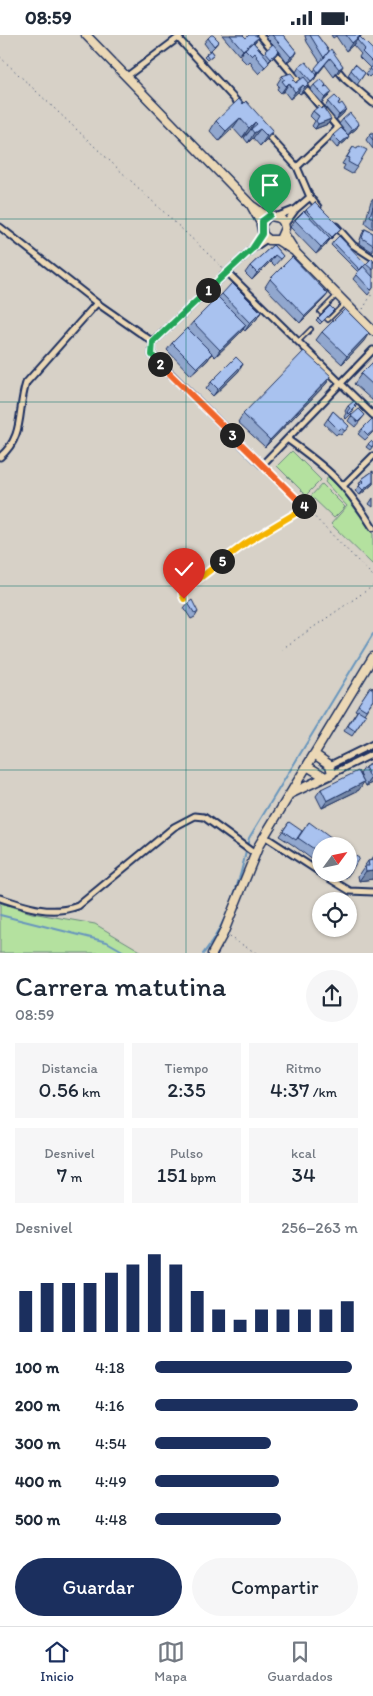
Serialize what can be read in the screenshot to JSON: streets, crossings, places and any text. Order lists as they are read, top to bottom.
{
  "north": "top right",
  "page": {
    "status": "08:59",
    "pins": [
      "1",
      "2",
      "3",
      "4",
      "5"
    ],
    "heading": ["Carrera matutina", "08:59"],
    "stats": [
      ["Distancia", "0.56 km"],
      ["Tiempo", "2:35"],
      ["Ritmo", "4:37 /km"],
      ["Desnivel", "7 m"],
      ["Pulso", "151 bpm"],
      ["kcal", "34"]
    ],
    "chart": ["Desnivel", "256–263 m"],
    "list": [
      {
        "name": "100 m",
        "note": "4:18"
      },
      {
        "name": "200 m",
        "note": "4:16"
      },
      {
        "name": "300 m",
        "note": "4:54"
      },
      {
        "name": "400 m",
        "note": "4:49"
      },
      {
        "name": "500 m",
        "note": "4:48"
      }
    ],
    "buttons": ["Guardar", "Compartir"],
    "tabs": ["Inicio", "Mapa", "Guardados"]
  }
}
